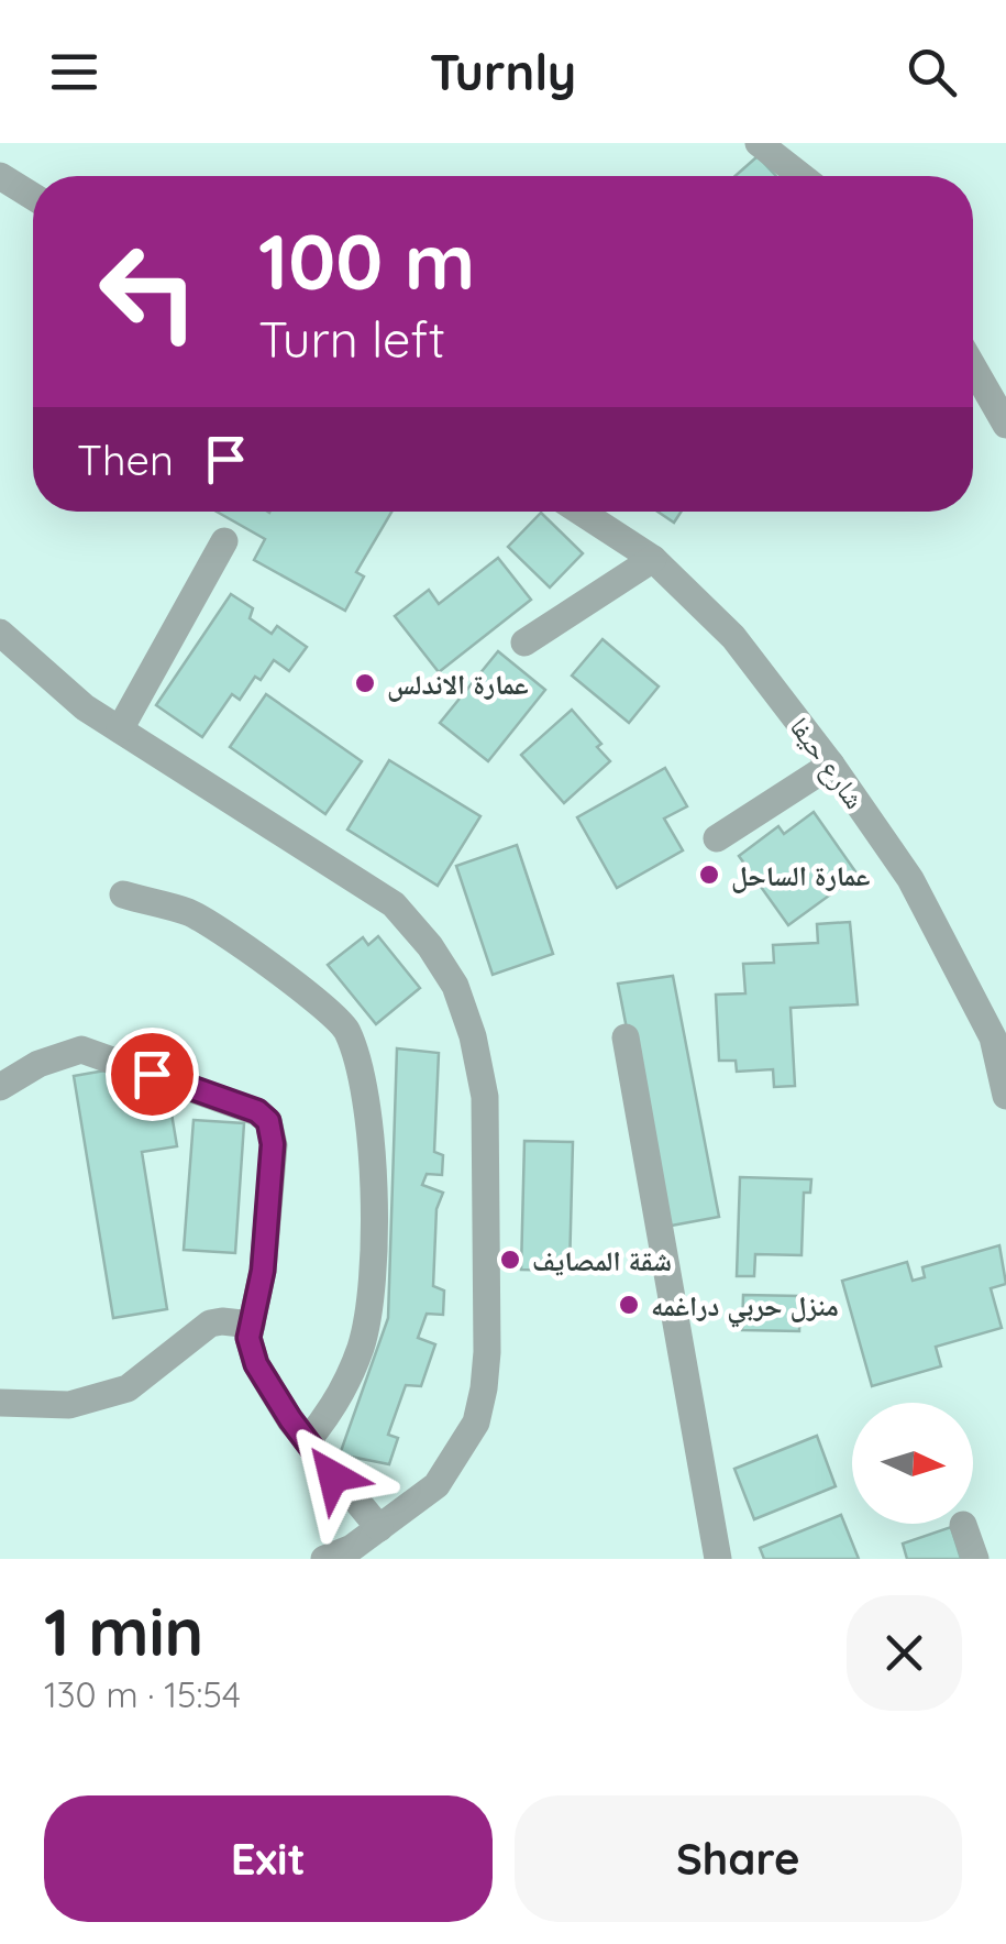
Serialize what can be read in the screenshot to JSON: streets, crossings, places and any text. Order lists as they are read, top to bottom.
{
  "streets": {
    "street": ["شارع حيفا"]
  },
  "places": [
    "عمارة الاندلس",
    "عمارة الساحل",
    "شقة المصايف",
    "منزل حربي دراغمه"
  ],
  "north": "right",
  "page": {
    "header": "Turnly",
    "turn": ["100 m", "Turn left"],
    "then": "Then",
    "heading": ["1 min", "130 m · 15:54"],
    "buttons": ["Exit", "Share"]
  }
}
